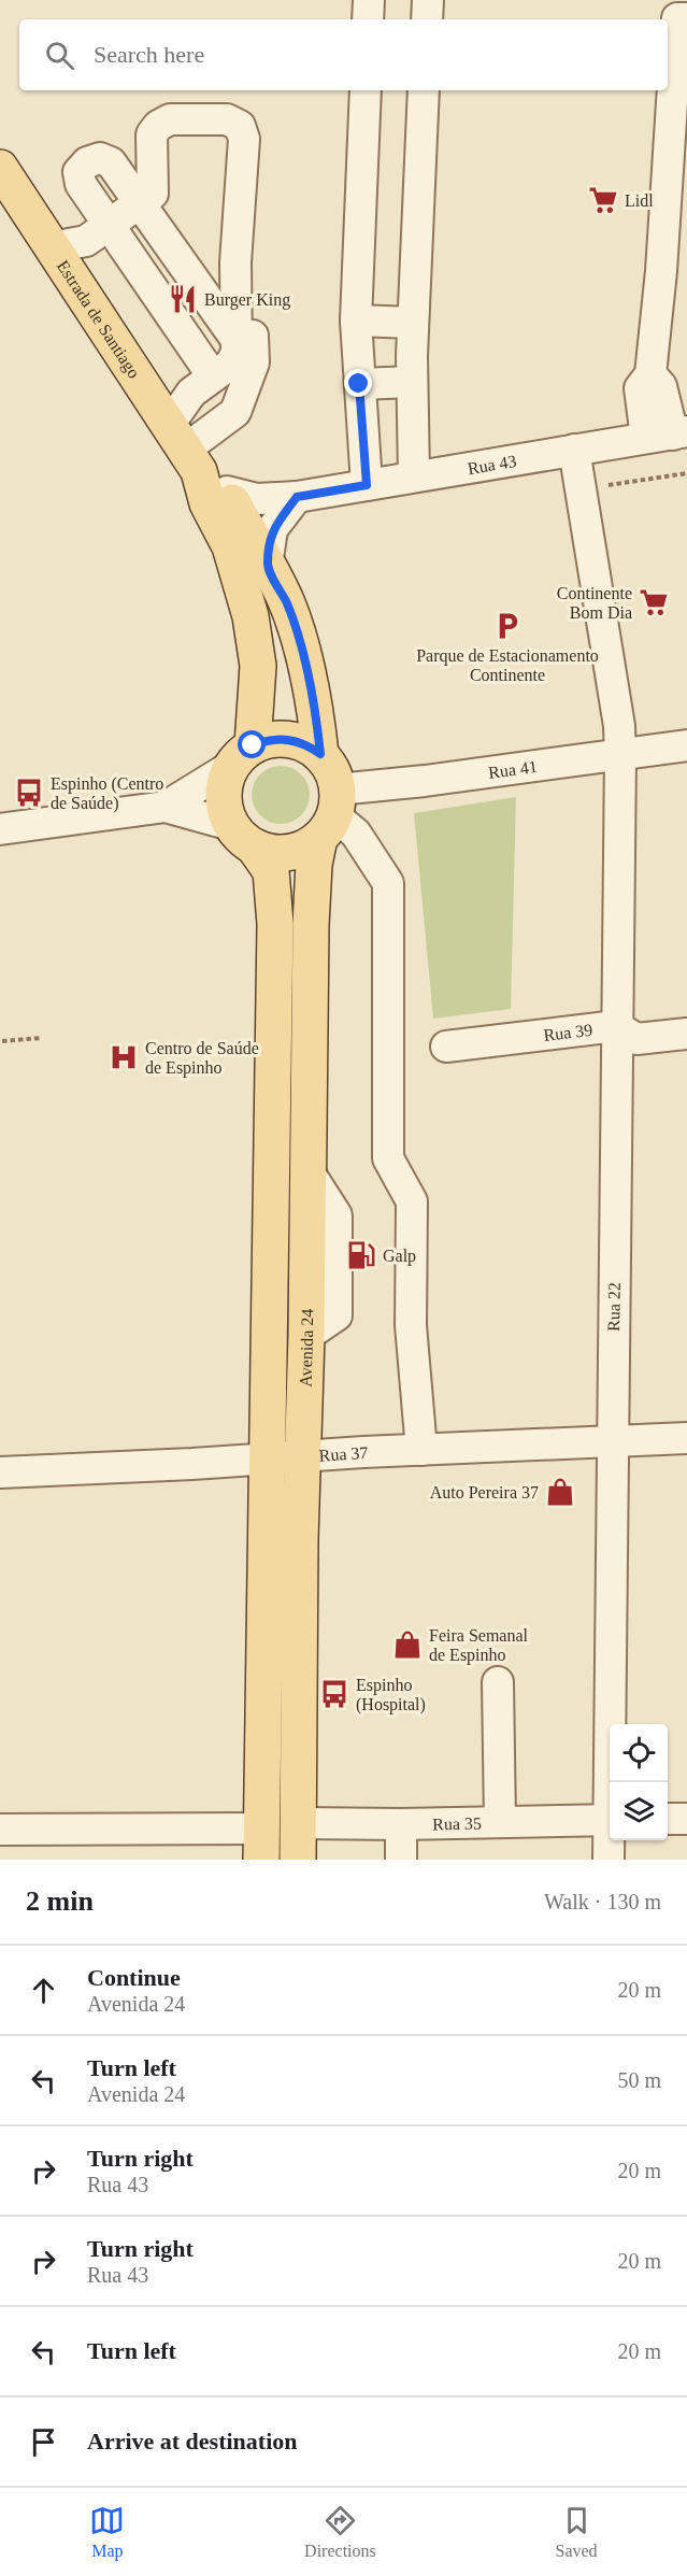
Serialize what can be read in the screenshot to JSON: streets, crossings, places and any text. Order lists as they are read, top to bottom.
{
  "streets": {
    "main road": ["Estrada de Santiago", "Avenida 24"],
    "street": [
      "Rua 43",
      "Rua 41",
      "Rua 39",
      "Rua 22",
      "Rua 37",
      "Rua 35"
    ]
  },
  "crossings": [
    ["Estrada de Santiago", "Rua 43"],
    ["Estrada de Santiago", "Avenida 24"],
    ["Rua 43", "Rua 22"],
    ["Rua 41", "Rua 22"],
    ["Rua 41", "Avenida 24"],
    ["Rua 39", "Rua 22"],
    ["Rua 22", "Rua 37"],
    ["Avenida 24", "Rua 37"],
    ["Avenida 24", "Rua 35"]
  ],
  "places": {
    "supermarket": ["Lidl", "Continente Bom Dia"],
    "restaurant": ["Burger King"],
    "parking": ["Parque de Estacionamento Continente"],
    "bus stop": ["Espinho (Centro de Saúde)", "Espinho (Hospital)"],
    "hospital": ["Centro de Saúde de Espinho"],
    "fuel station": ["Galp"],
    "shop": ["Auto Pereira 37", "Feira Semanal de Espinho"]
  },
  "page": {
    "search": "Search here",
    "heading": ["2 min", "Walk · 130 m"],
    "list": [
      ["Continue", "Avenida 24", "20 m"],
      ["Turn left", "Avenida 24", "50 m"],
      ["Turn right", "Rua 43", "20 m"],
      ["Turn right", "Rua 43", "20 m"],
      ["Turn left", "20 m"],
      "Arrive at destination"
    ],
    "nav": ["Map", "Directions", "Saved"]
  }
}
